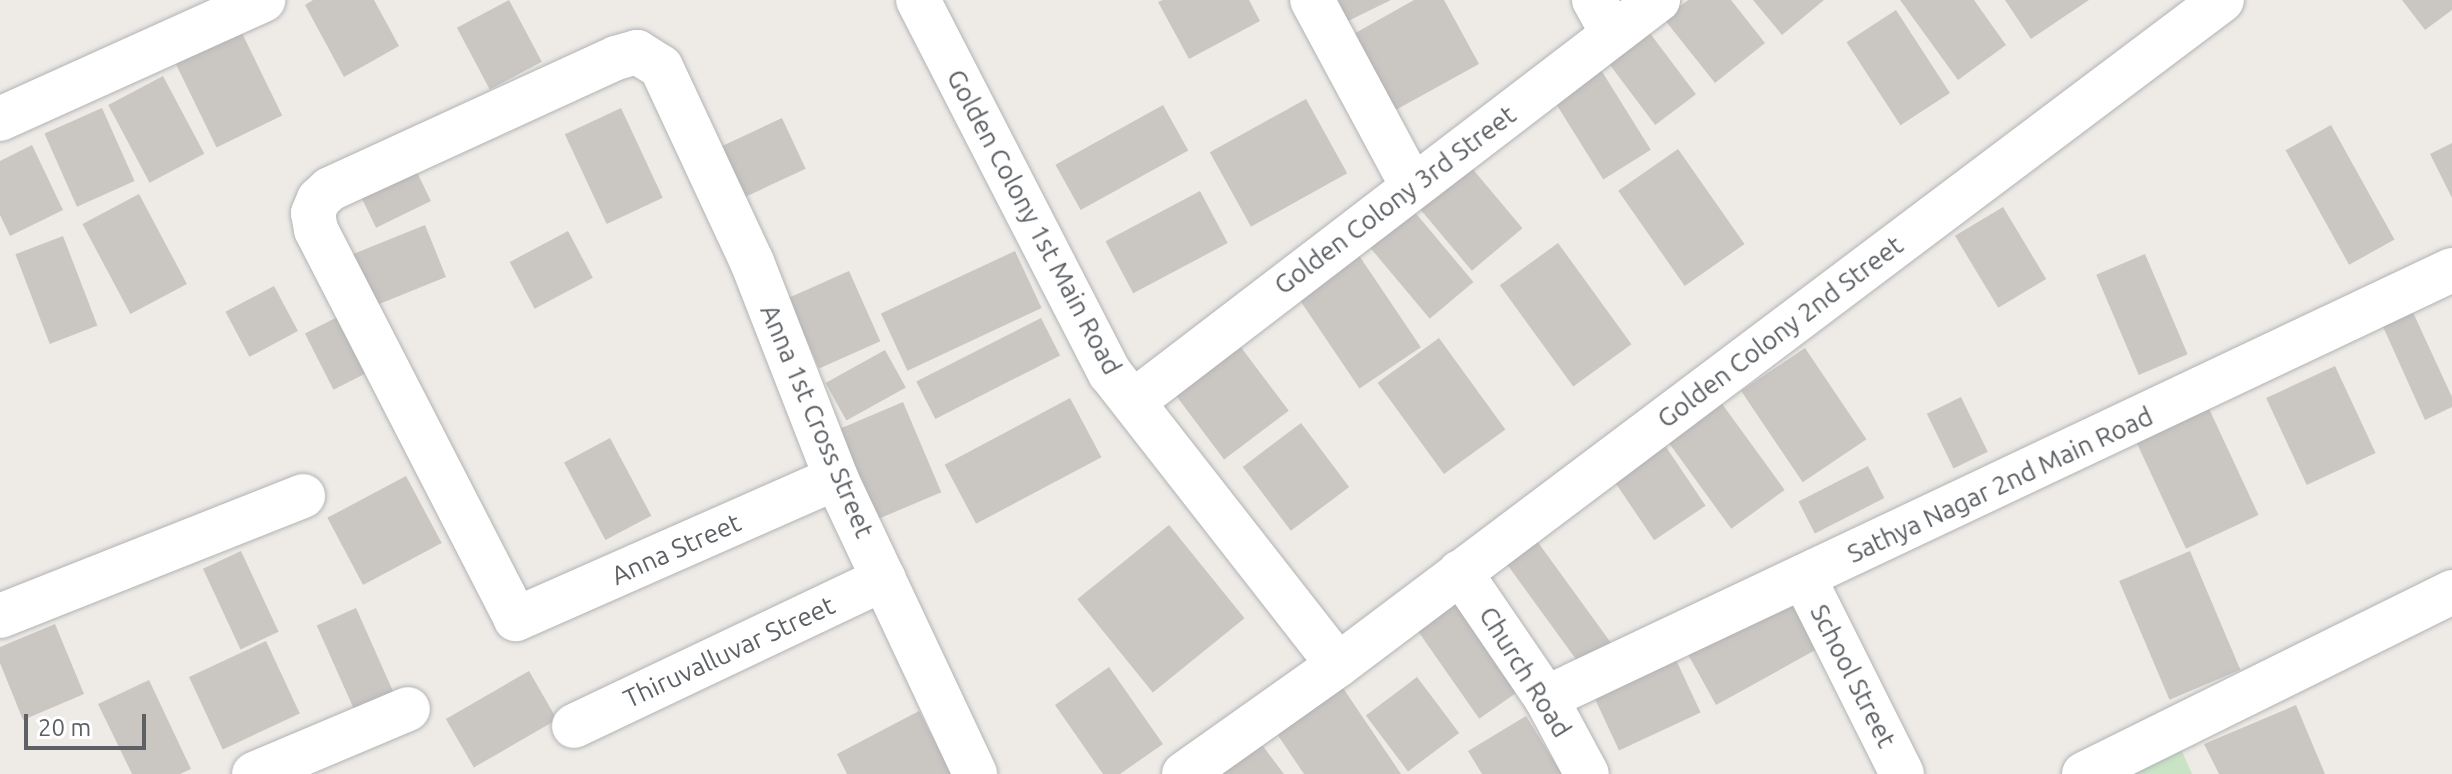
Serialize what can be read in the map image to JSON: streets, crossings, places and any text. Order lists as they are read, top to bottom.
{
  "streets": {
    "street": [
      "Golden Colony 3rd Street",
      "Golden Colony 1st Main Road",
      "Golden Colony 2nd Street",
      "Anna 1st Cross Street",
      "Sathya Nagar 2nd Main Road",
      "Anna Street",
      "Thiruvalluvar Street",
      "Church Road",
      "School Street"
    ]
  },
  "crossings": [
    ["Golden Colony 3rd Street", "Golden Colony 1st Main Road"],
    ["Golden Colony 1st Main Road", "Golden Colony 2nd Street"],
    ["Golden Colony 2nd Street", "Church Road"],
    ["Anna 1st Cross Street", "Anna Street"],
    ["Anna 1st Cross Street", "Thiruvalluvar Street"],
    ["Sathya Nagar 2nd Main Road", "Church Road"],
    ["Sathya Nagar 2nd Main Road", "School Street"]
  ],
  "scale_bar": "20 m"
}
